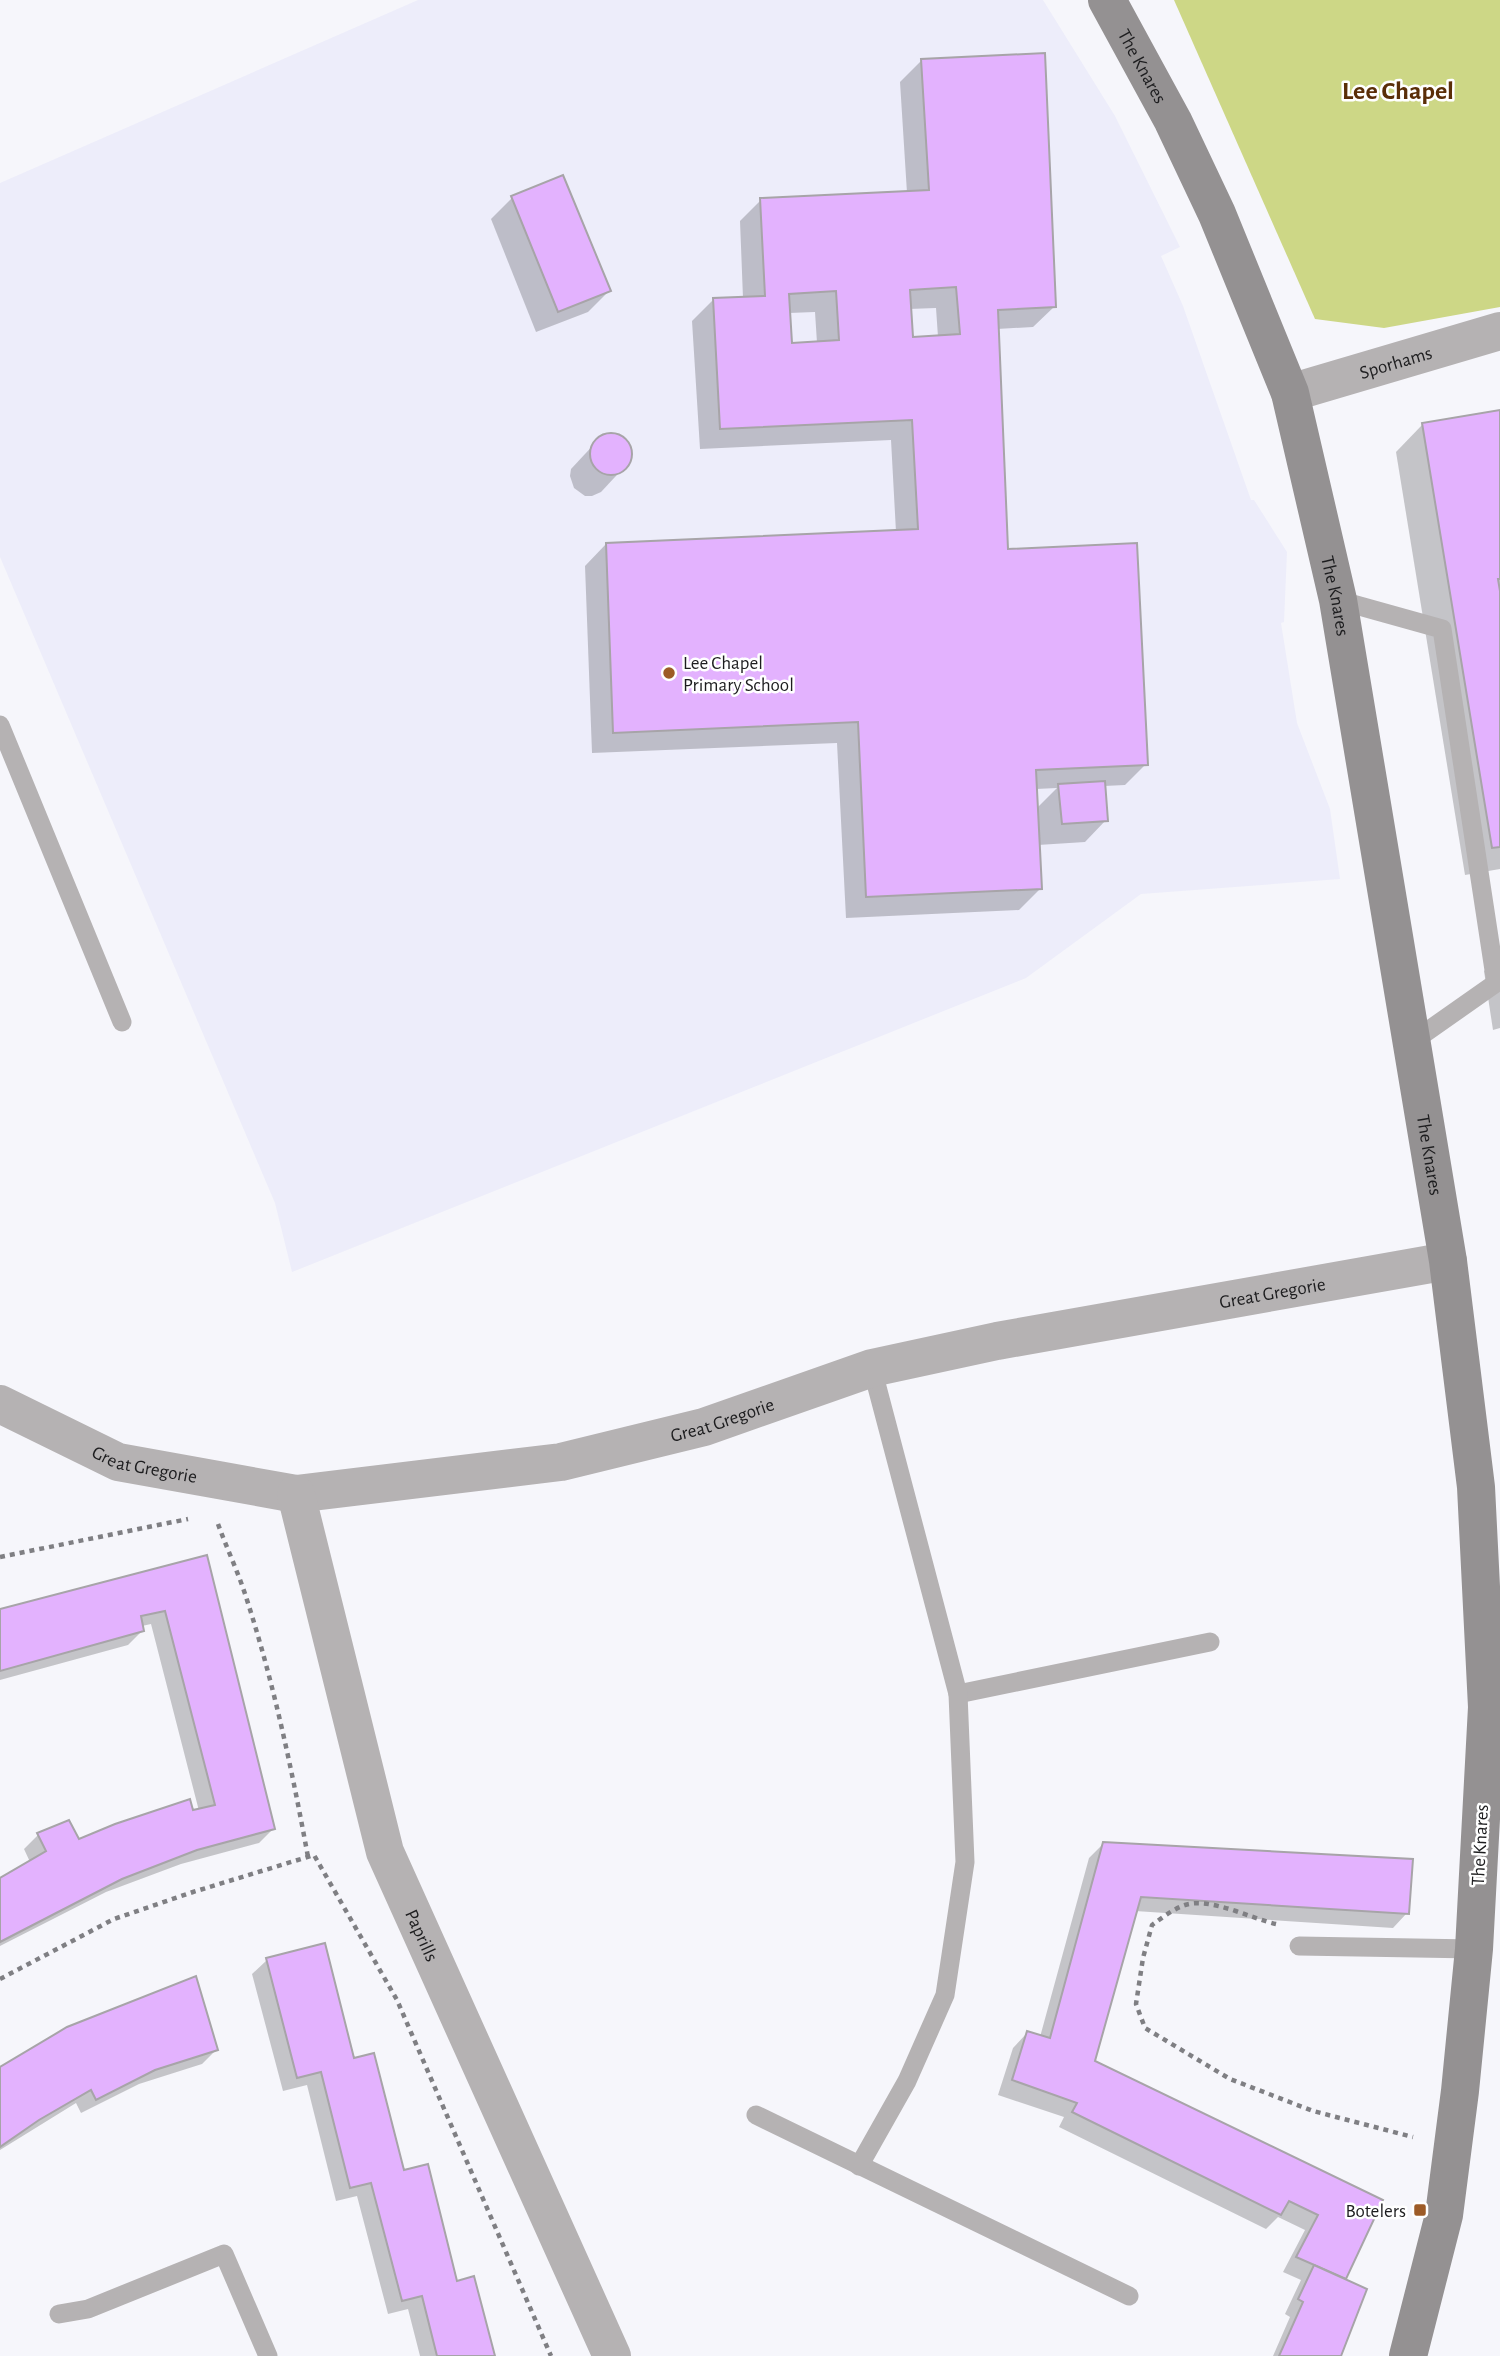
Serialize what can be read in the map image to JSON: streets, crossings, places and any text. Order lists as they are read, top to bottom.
{
  "streets": {
    "street": [
      "The Knares",
      "Sporhams",
      "Great Gregorie",
      "Paprills"
    ]
  },
  "crossings": [
    ["The Knares", "Sporhams"],
    ["The Knares", "Great Gregorie"],
    ["Great Gregorie", "Paprills"]
  ],
  "districts": ["Lee Chapel"],
  "places": {
    "other": ["Lee Chapel Primary School"],
    "transit": ["Botelers"]
  }
}
